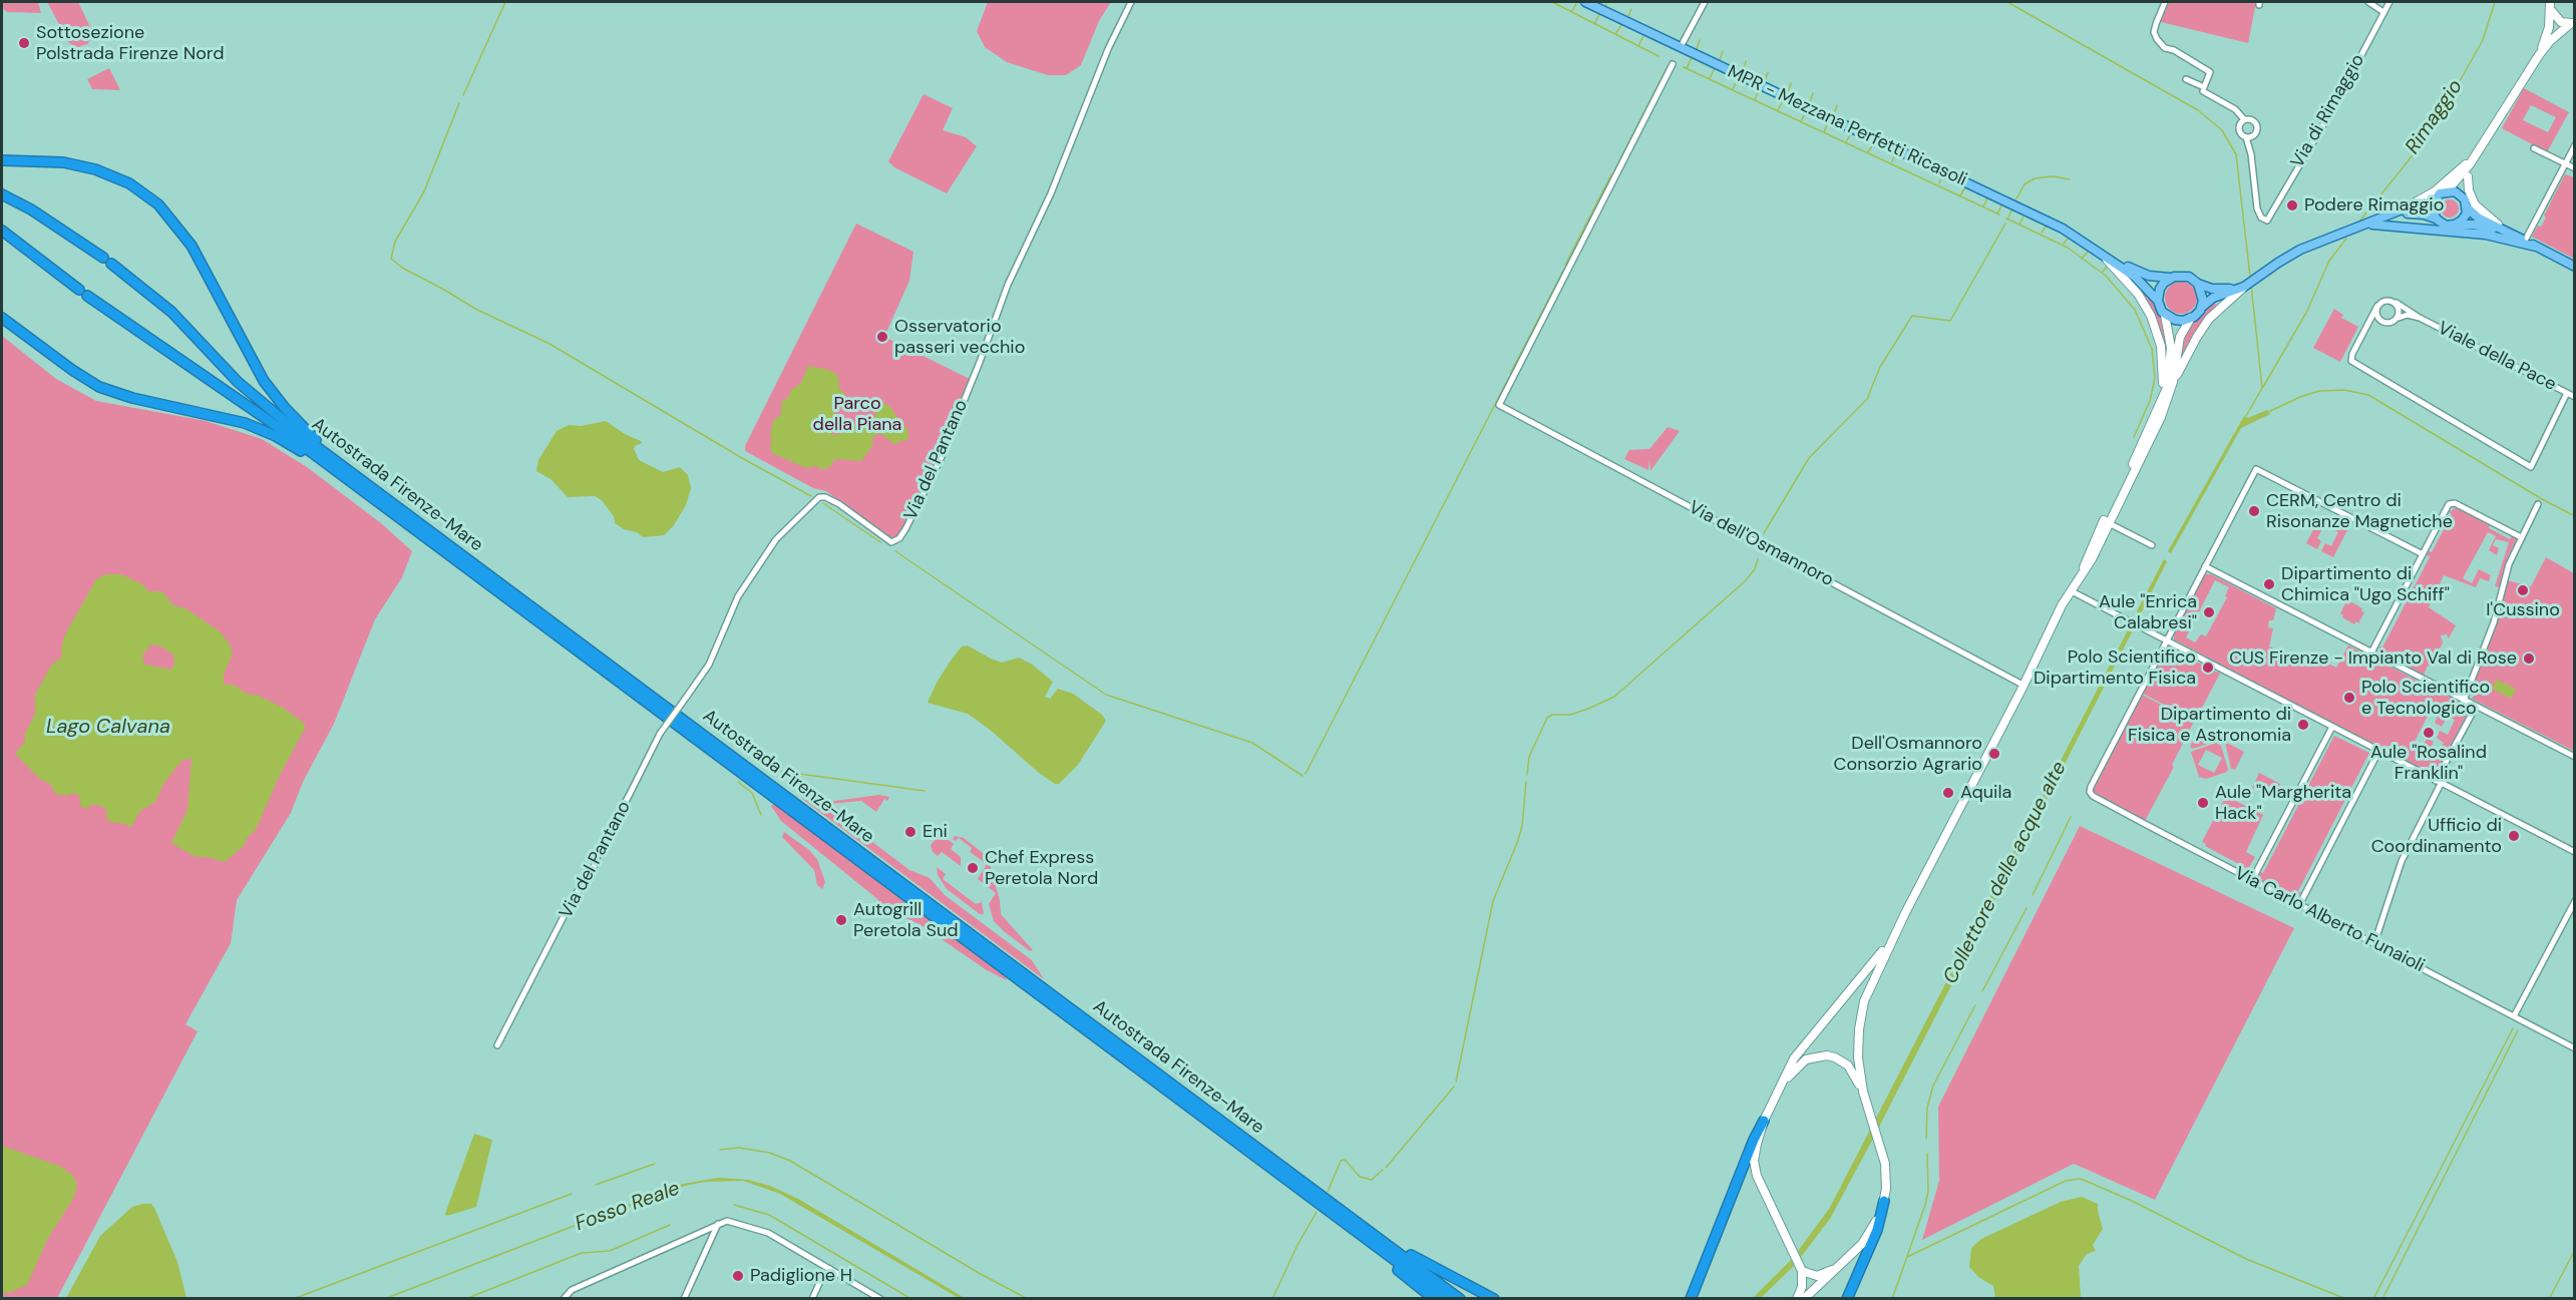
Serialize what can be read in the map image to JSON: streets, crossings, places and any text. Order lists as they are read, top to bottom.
{
  "streets": {
    "highway": ["Autostrada Firenze-Mare"],
    "main road": ["MPR - Mezzana Perfetti Ricasoli"],
    "street": [
      "Via di Rimaggio",
      "Viale della Pace",
      "Via del Pantano",
      "Via dell'Osmannoro",
      "Via Carlo Alberto Funaioli"
    ]
  },
  "water": [
    "Rimaggio",
    "Lago Calvana",
    "Collettore delle acque alte",
    "Fosso Reale"
  ],
  "parks": ["Parco della Piana"],
  "places": [
    "Sottosezione Polstrada Firenze Nord",
    "Podere Rimaggio",
    "Osservatorio passeri vecchio",
    "CERM, Centro di Risonanze Magnetiche",
    "Dipartimento di Chimica \"Ugo Schiff\"",
    "I'Cussino",
    "Aule \"Enrica Calabresi\"",
    "CUS Firenze - Impianto Val di Rose",
    "Polo Scientifico Dipartimento Fisica",
    "Polo Scientifico e Tecnologico",
    "Dipartimento di Fisica e Astronomia",
    "Aule \"Rosalind Franklin\"",
    "Dell'Osmannoro Consorzio Agrario",
    "Aquila",
    "Aule \"Margherita Hack\"",
    "Eni",
    "Ufficio di Coordinamento",
    "Chef Express Peretola Nord",
    "Autogrill Peretola Sud",
    "Padiglione H"
  ]
}
